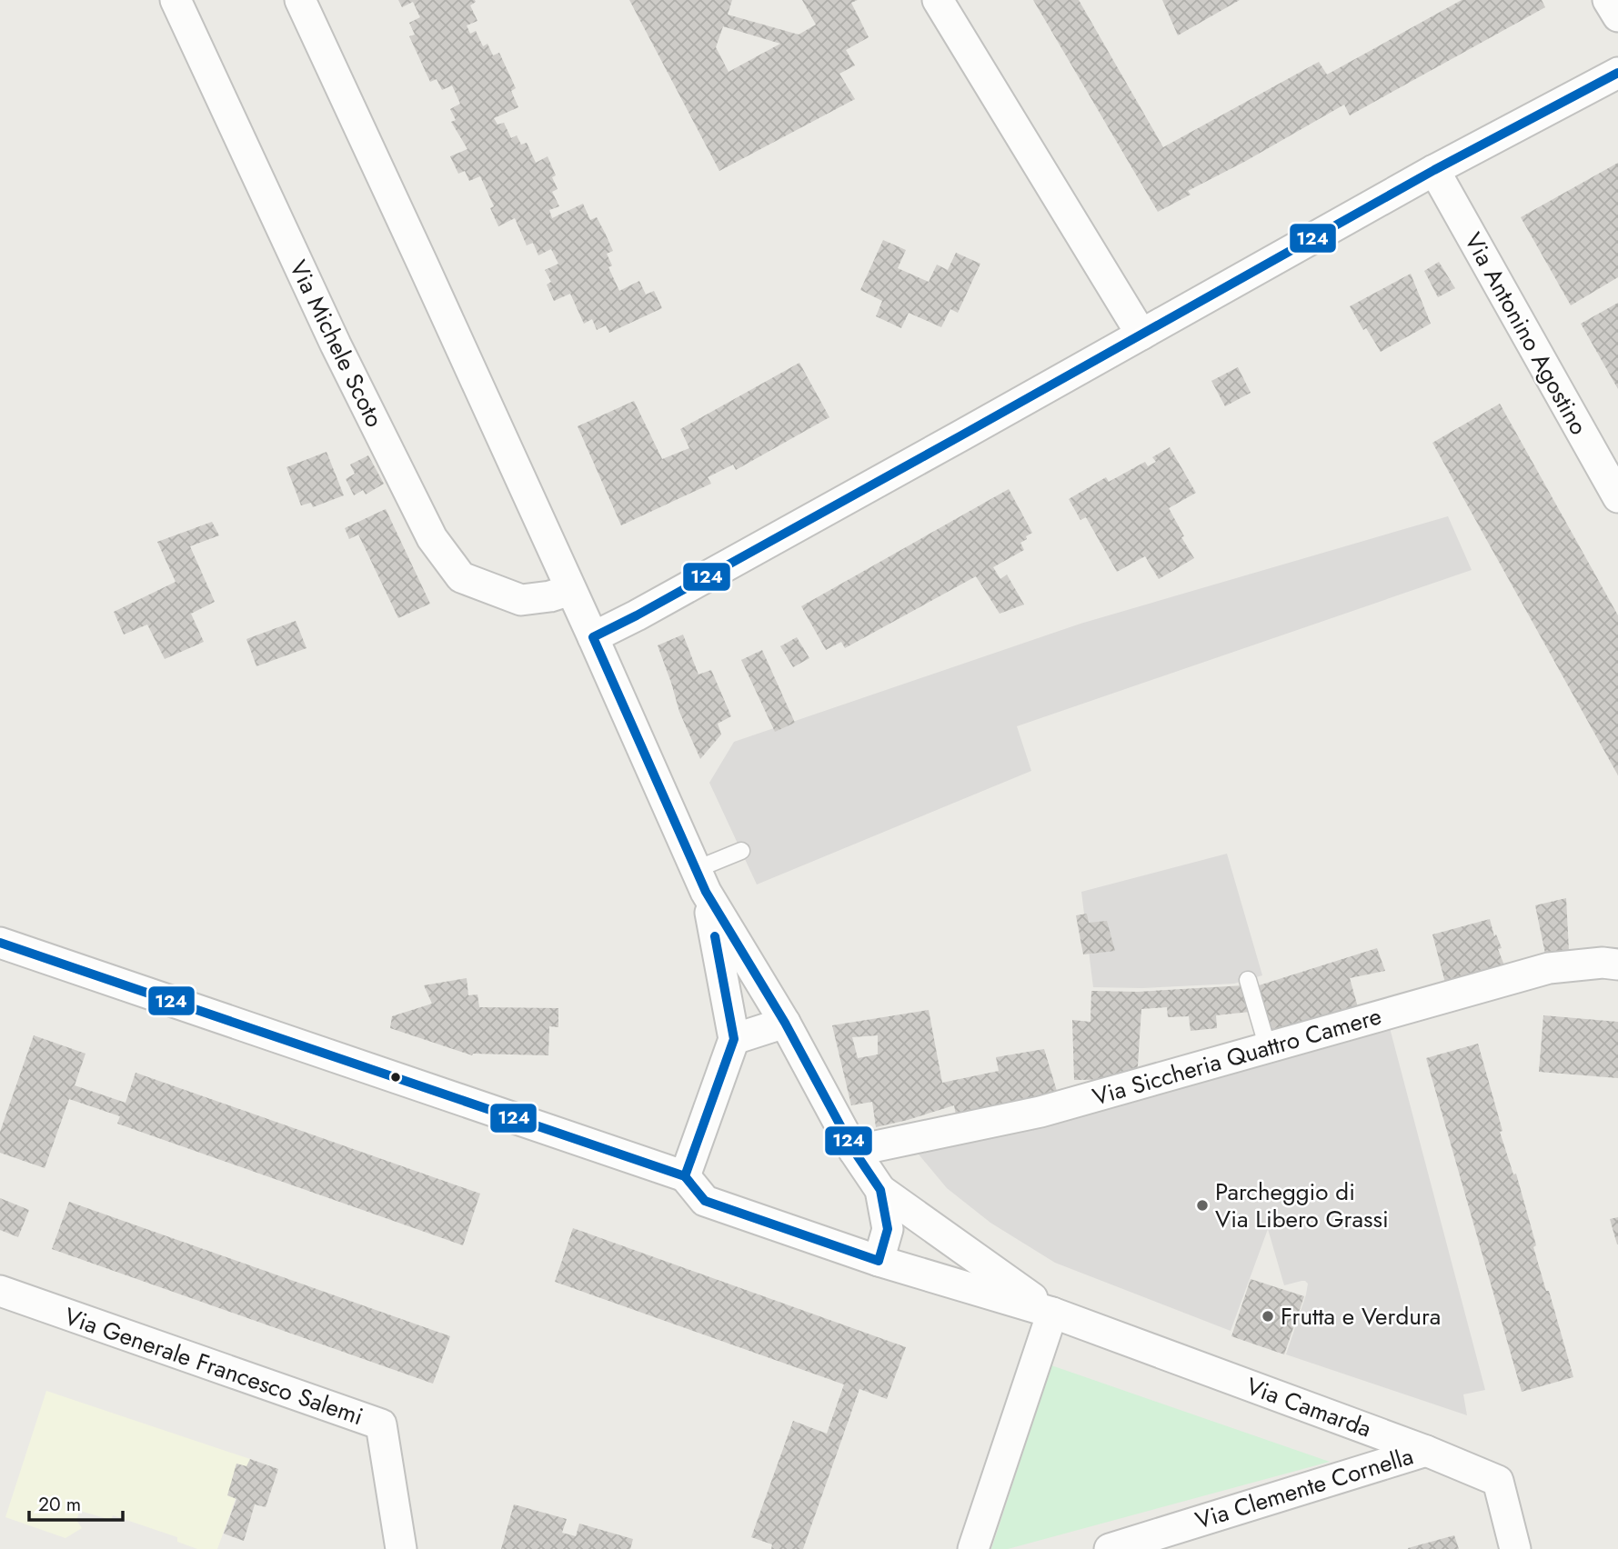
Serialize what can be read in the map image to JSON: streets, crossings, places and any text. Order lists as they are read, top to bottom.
{
  "streets": {
    "street": [
      "Via Antonino Agostino",
      "Via Michele Scoto",
      "Via Siccheria Quattro Camere",
      "Via Generale Francesco Salemi",
      "Via Camarda",
      "Via Clemente Cornella"
    ]
  },
  "crossings": [
    ["Via Camarda", "Via Clemente Cornella"]
  ],
  "places": ["Parcheggio di Via Libero Grassi", "Frutta e Verdura"],
  "lines": ["transit line 124"],
  "scale_bar": "20 m"
}
